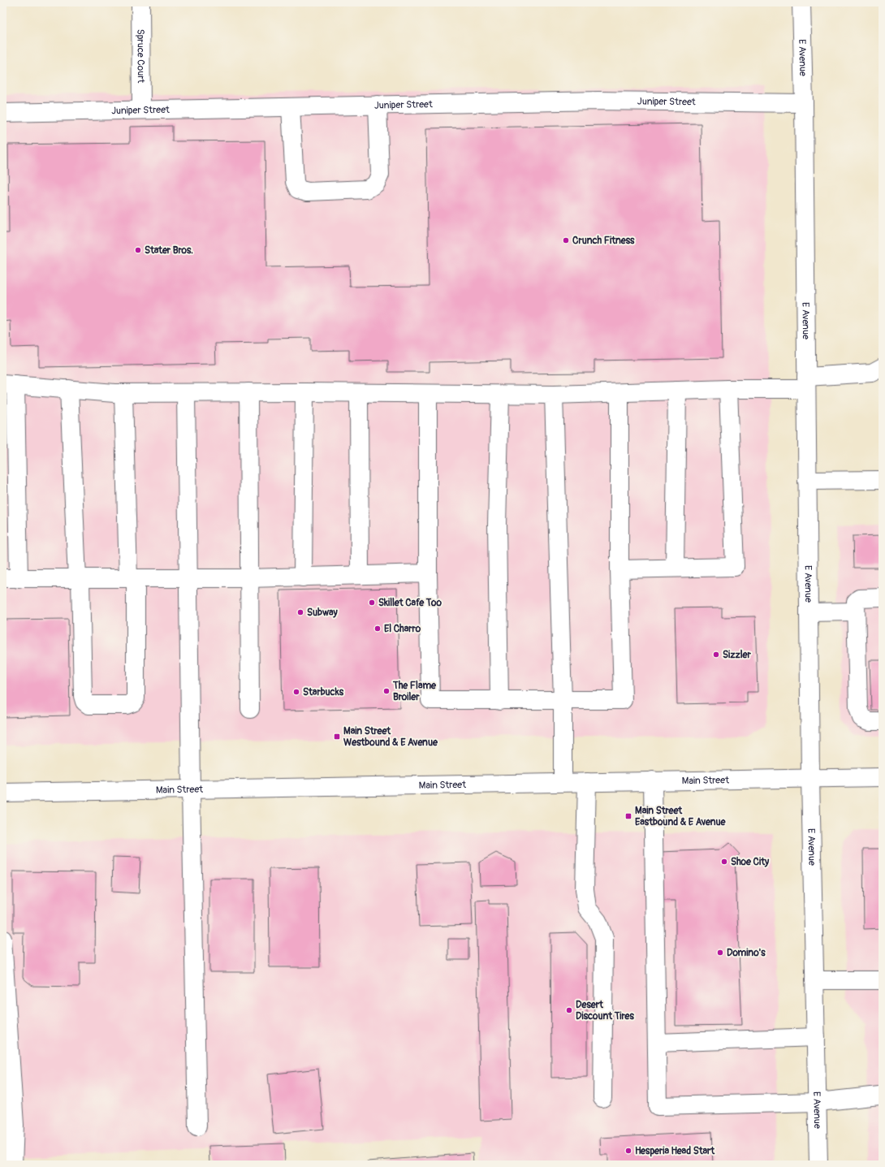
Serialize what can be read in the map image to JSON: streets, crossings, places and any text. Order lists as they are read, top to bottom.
{
  "streets": {
    "street": [
      "Spruce Court",
      "E Avenue",
      "Juniper Street",
      "Main Street"
    ]
  },
  "crossings": [
    ["Spruce Court", "Juniper Street"],
    ["E Avenue", "Juniper Street"],
    ["E Avenue", "Main Street"]
  ],
  "places": {
    "other": [
      "Crunch Fitness",
      "Stater Bros.",
      "Skillet Cafe Too",
      "Subway",
      "El Charro",
      "Sizzler",
      "The Flame Broiler",
      "Starbucks",
      "Shoe City",
      "Domino's",
      "Desert Discount Tires",
      "Hesperia Head Start"
    ],
    "transit": ["Main Street Westbound & E Avenue", "Main Street Eastbound & E Avenue"]
  }
}
